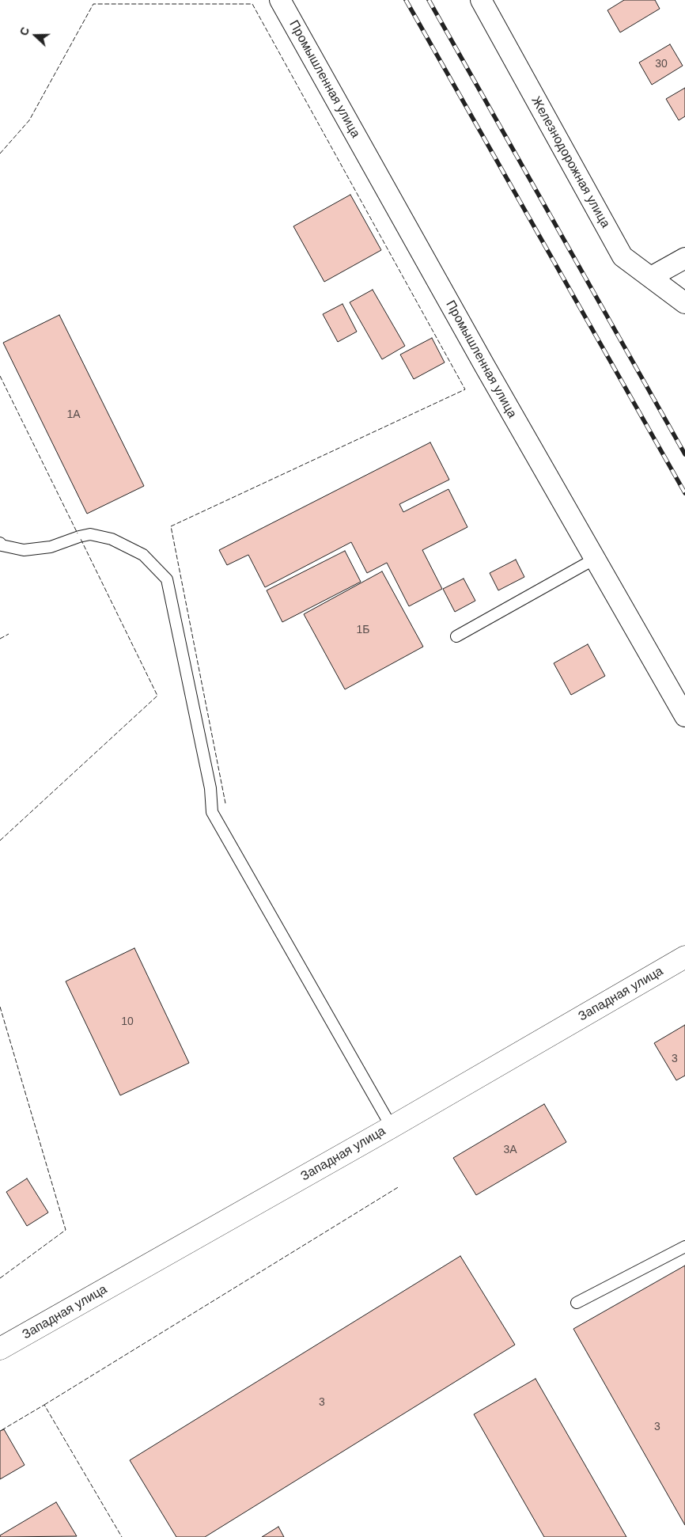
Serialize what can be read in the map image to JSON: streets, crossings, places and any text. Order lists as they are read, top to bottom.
{
  "streets": {
    "main road": ["Западная улица"],
    "street": ["Промышленная улица", "Железнодорожная улица"]
  },
  "house_numbers": [
    "30",
    "1А",
    "1Б",
    "10",
    "3",
    "3А",
    "3",
    "3"
  ],
  "north": "left"
}
